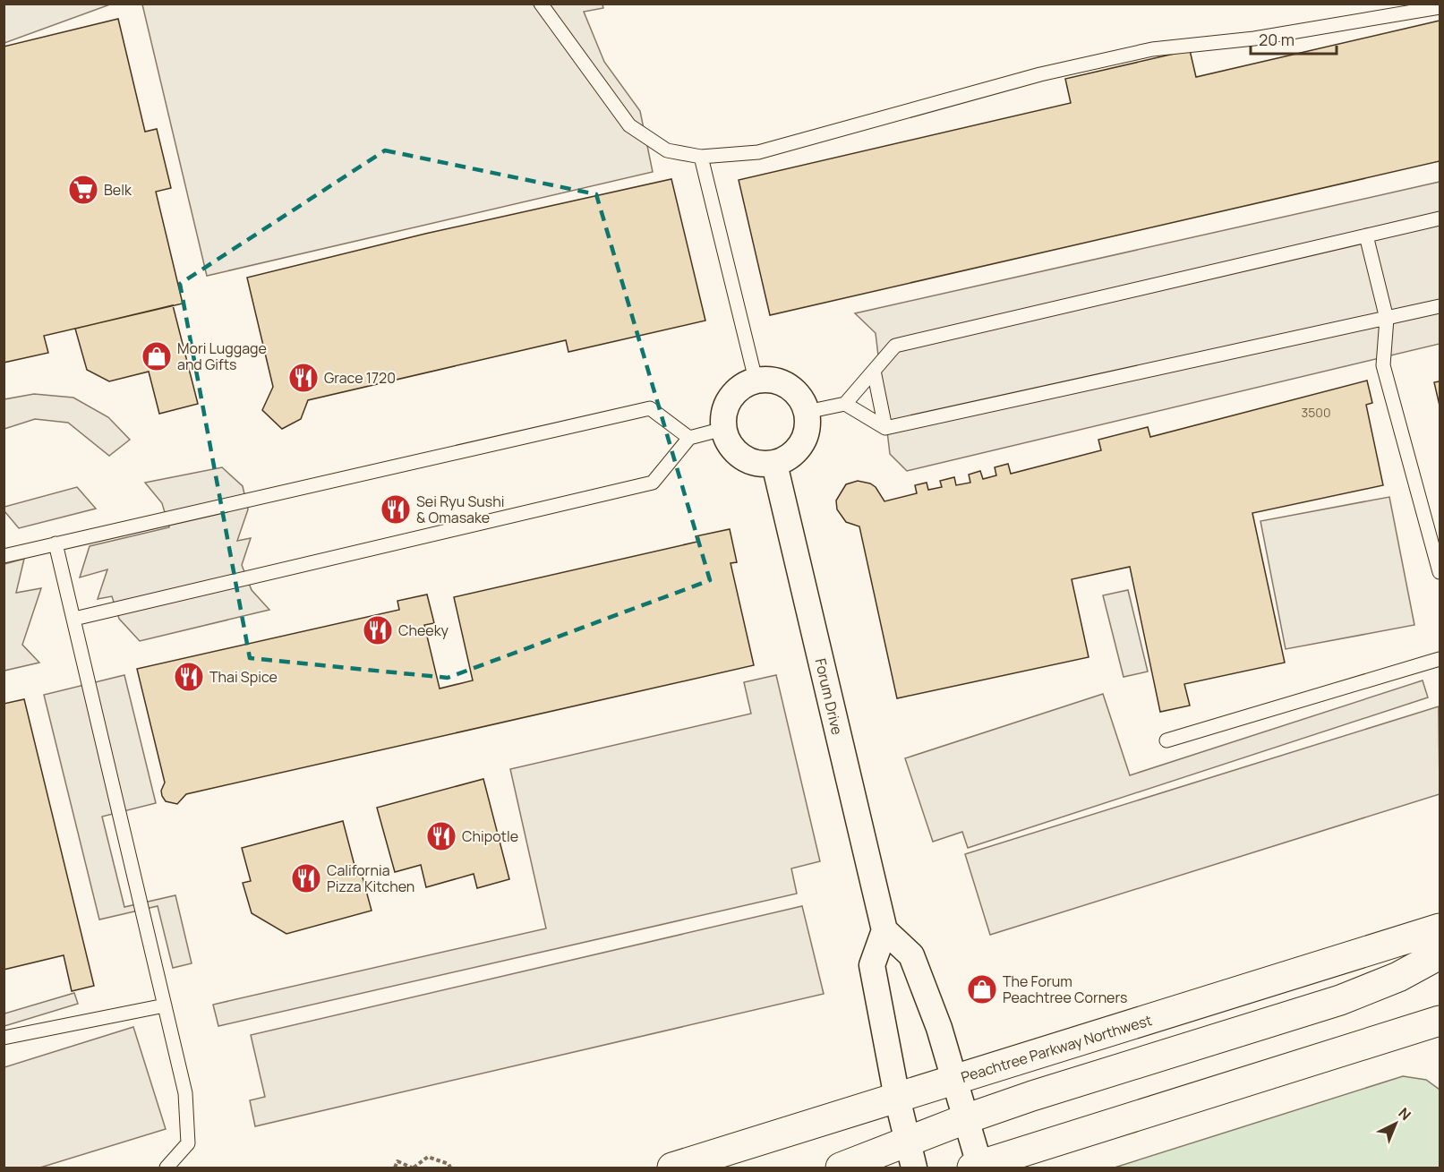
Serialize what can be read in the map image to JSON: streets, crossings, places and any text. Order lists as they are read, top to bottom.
{
  "streets": {
    "highway": ["Peachtree Parkway Northwest"],
    "street": ["Forum Drive"]
  },
  "places": {
    "supermarket": ["Belk"],
    "shop": ["Mori Luggage and Gifts", "The Forum Peachtree Corners"],
    "restaurant": [
      "Grace 1720",
      "Sei Ryu Sushi & Omasake",
      "Cheeky",
      "Thai Spice",
      "Chipotle",
      "California Pizza Kitchen"
    ]
  },
  "house_numbers": ["3500"],
  "scale_bar": "20 m",
  "north": "top right"
}
